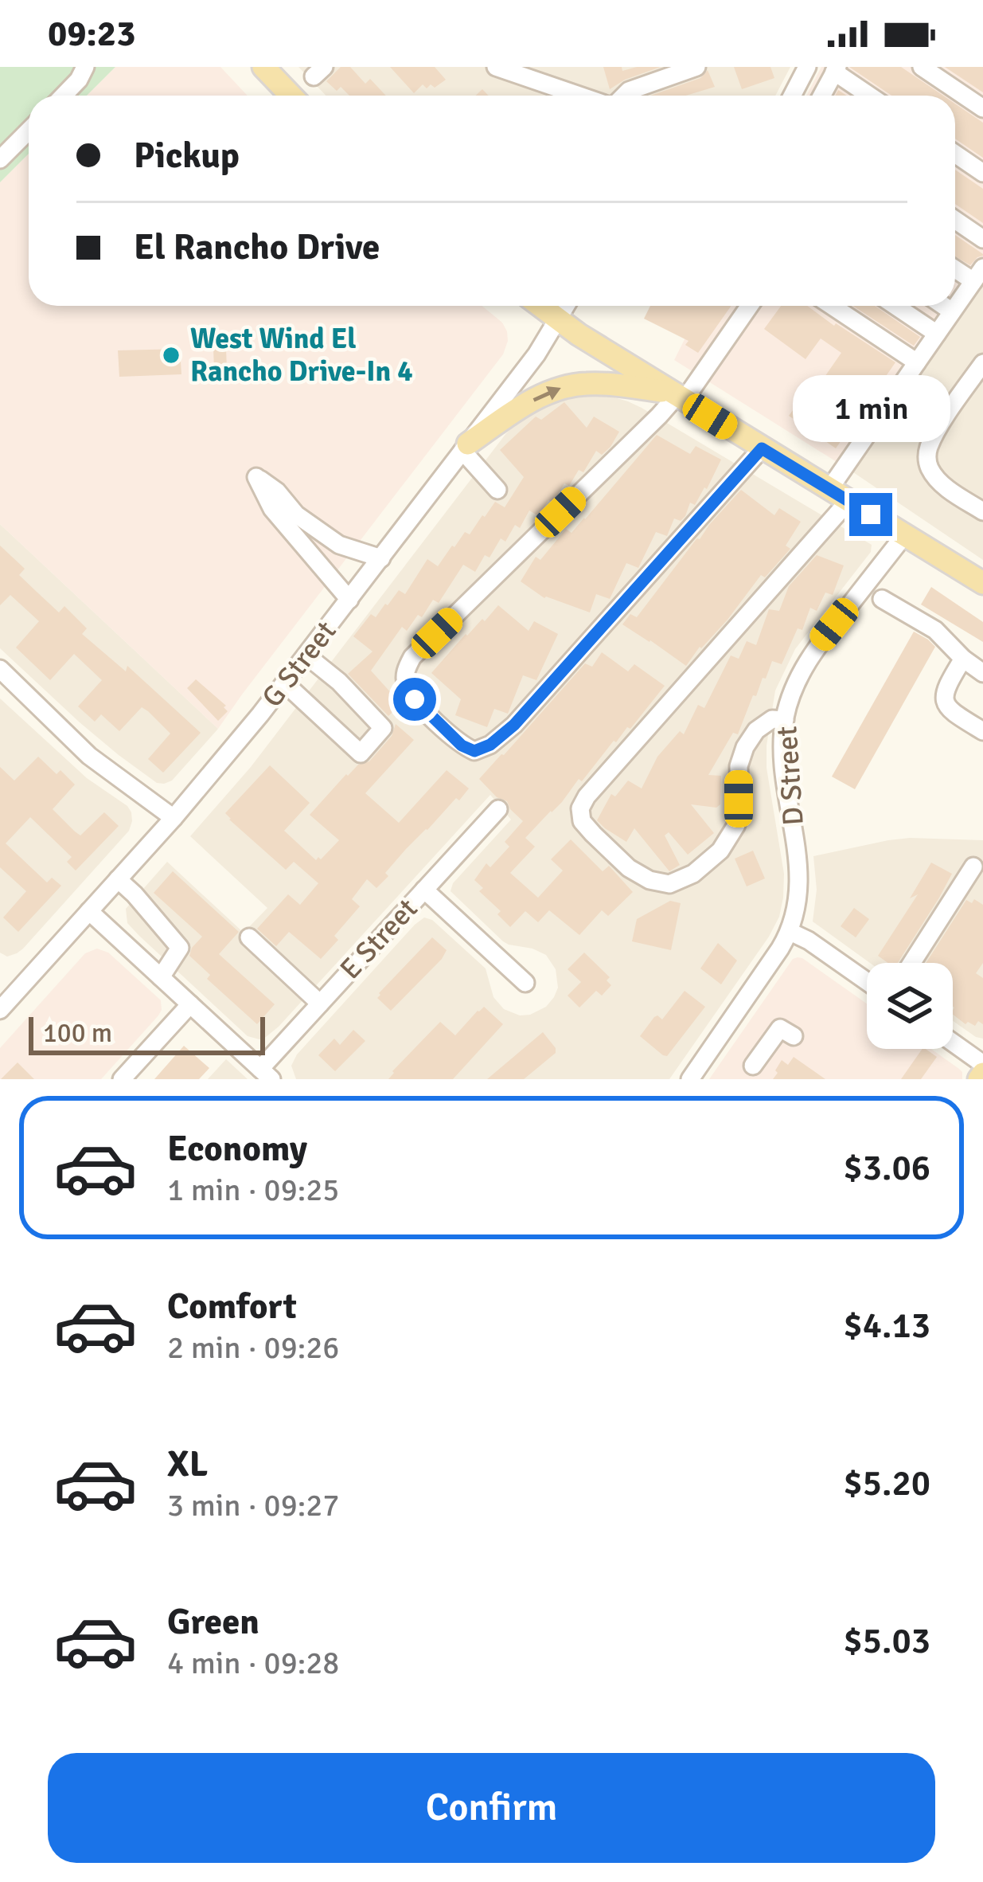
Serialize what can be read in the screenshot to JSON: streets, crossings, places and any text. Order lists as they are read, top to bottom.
{
  "streets": {
    "street": ["G Street", "D Street", "E Street"]
  },
  "places": ["West Wind El Rancho Drive-In 4"],
  "scale_bar": "100 m",
  "page": {
    "status": "09:23",
    "banner": ["Pickup", "El Rancho Drive"],
    "bubble": "1 min",
    "scale": "100 m",
    "list": [
      {
        "name": "Economy",
        "note": "1 min · 09:25",
        "value": "$3.06"
      },
      {
        "name": "Comfort",
        "note": "2 min · 09:26",
        "value": "$4.13"
      },
      {
        "name": "XL",
        "note": "3 min · 09:27",
        "value": "$5.20"
      },
      {
        "name": "Green",
        "note": "4 min · 09:28",
        "value": "$5.03"
      }
    ],
    "buttons": "Confirm"
  }
}
